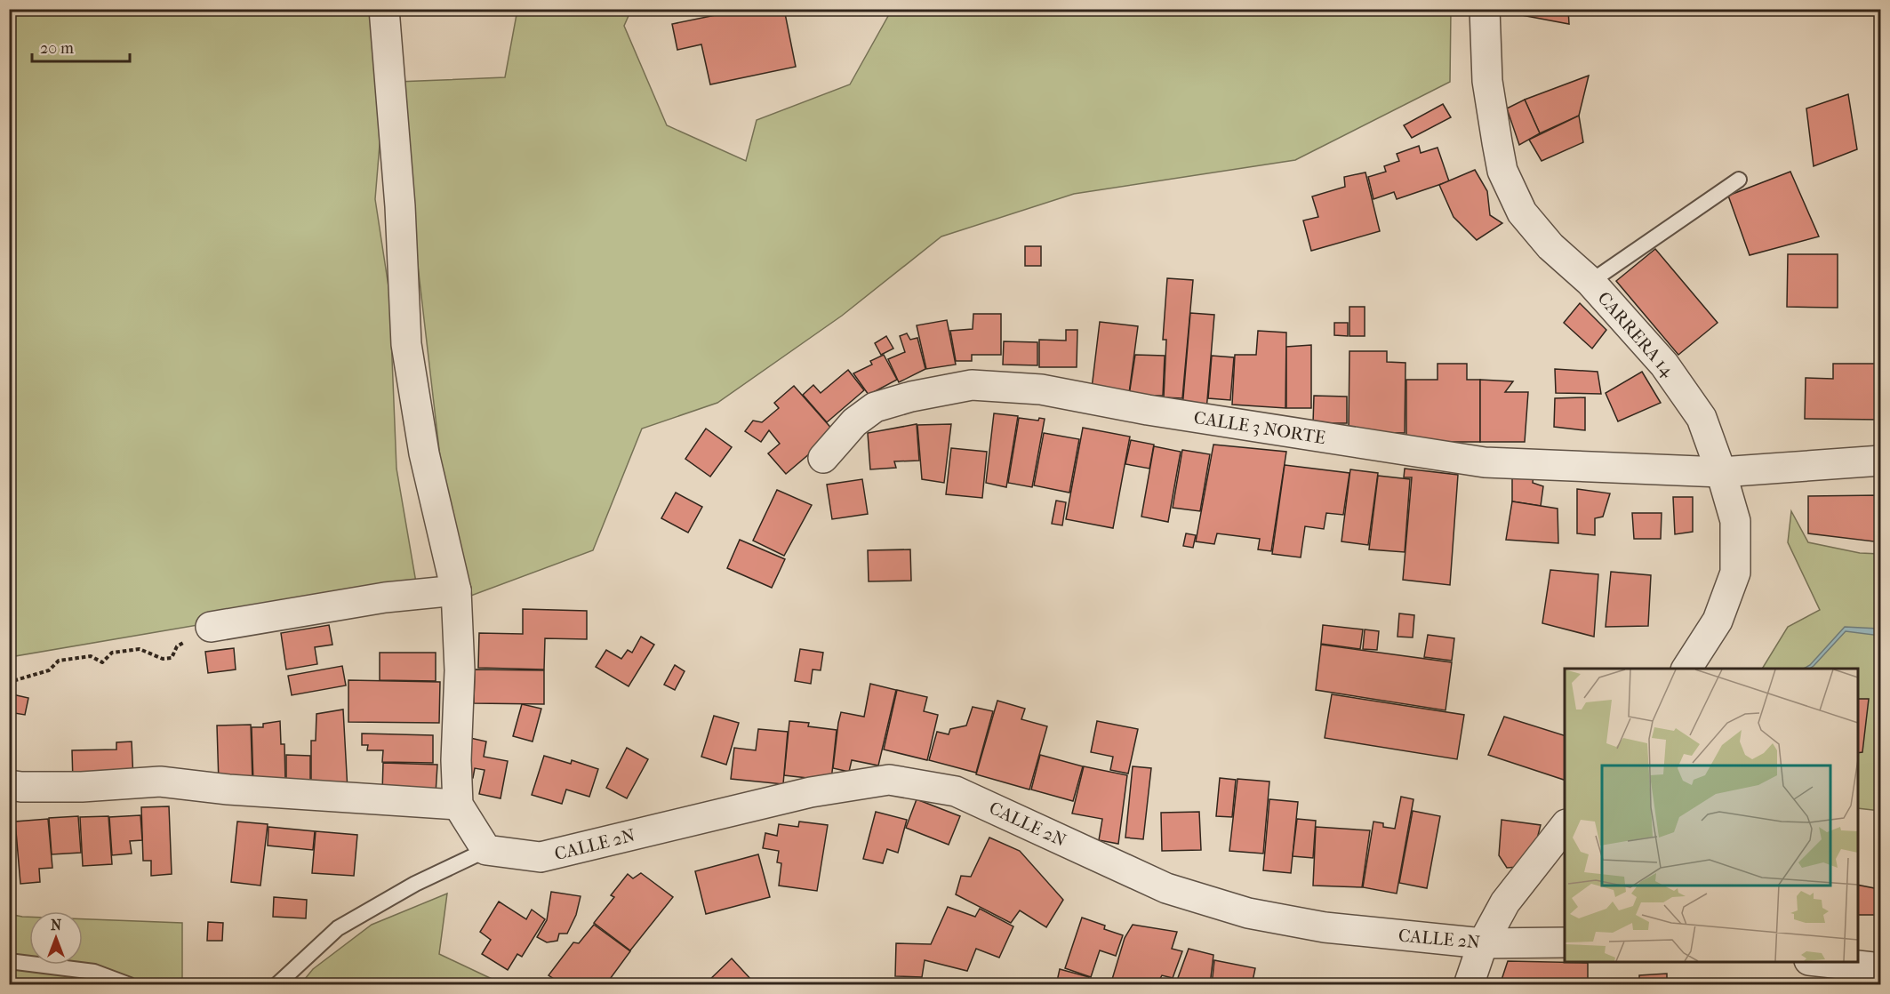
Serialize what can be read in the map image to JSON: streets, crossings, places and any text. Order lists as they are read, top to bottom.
{
  "streets": {
    "street": ["CARRERA 14", "CALLE 3 NORTE", "CALLE 2N"]
  },
  "crossings": [
    ["CARRERA 14", "CALLE 3 NORTE"]
  ],
  "scale_bar": "20 m",
  "north": "top"
}
